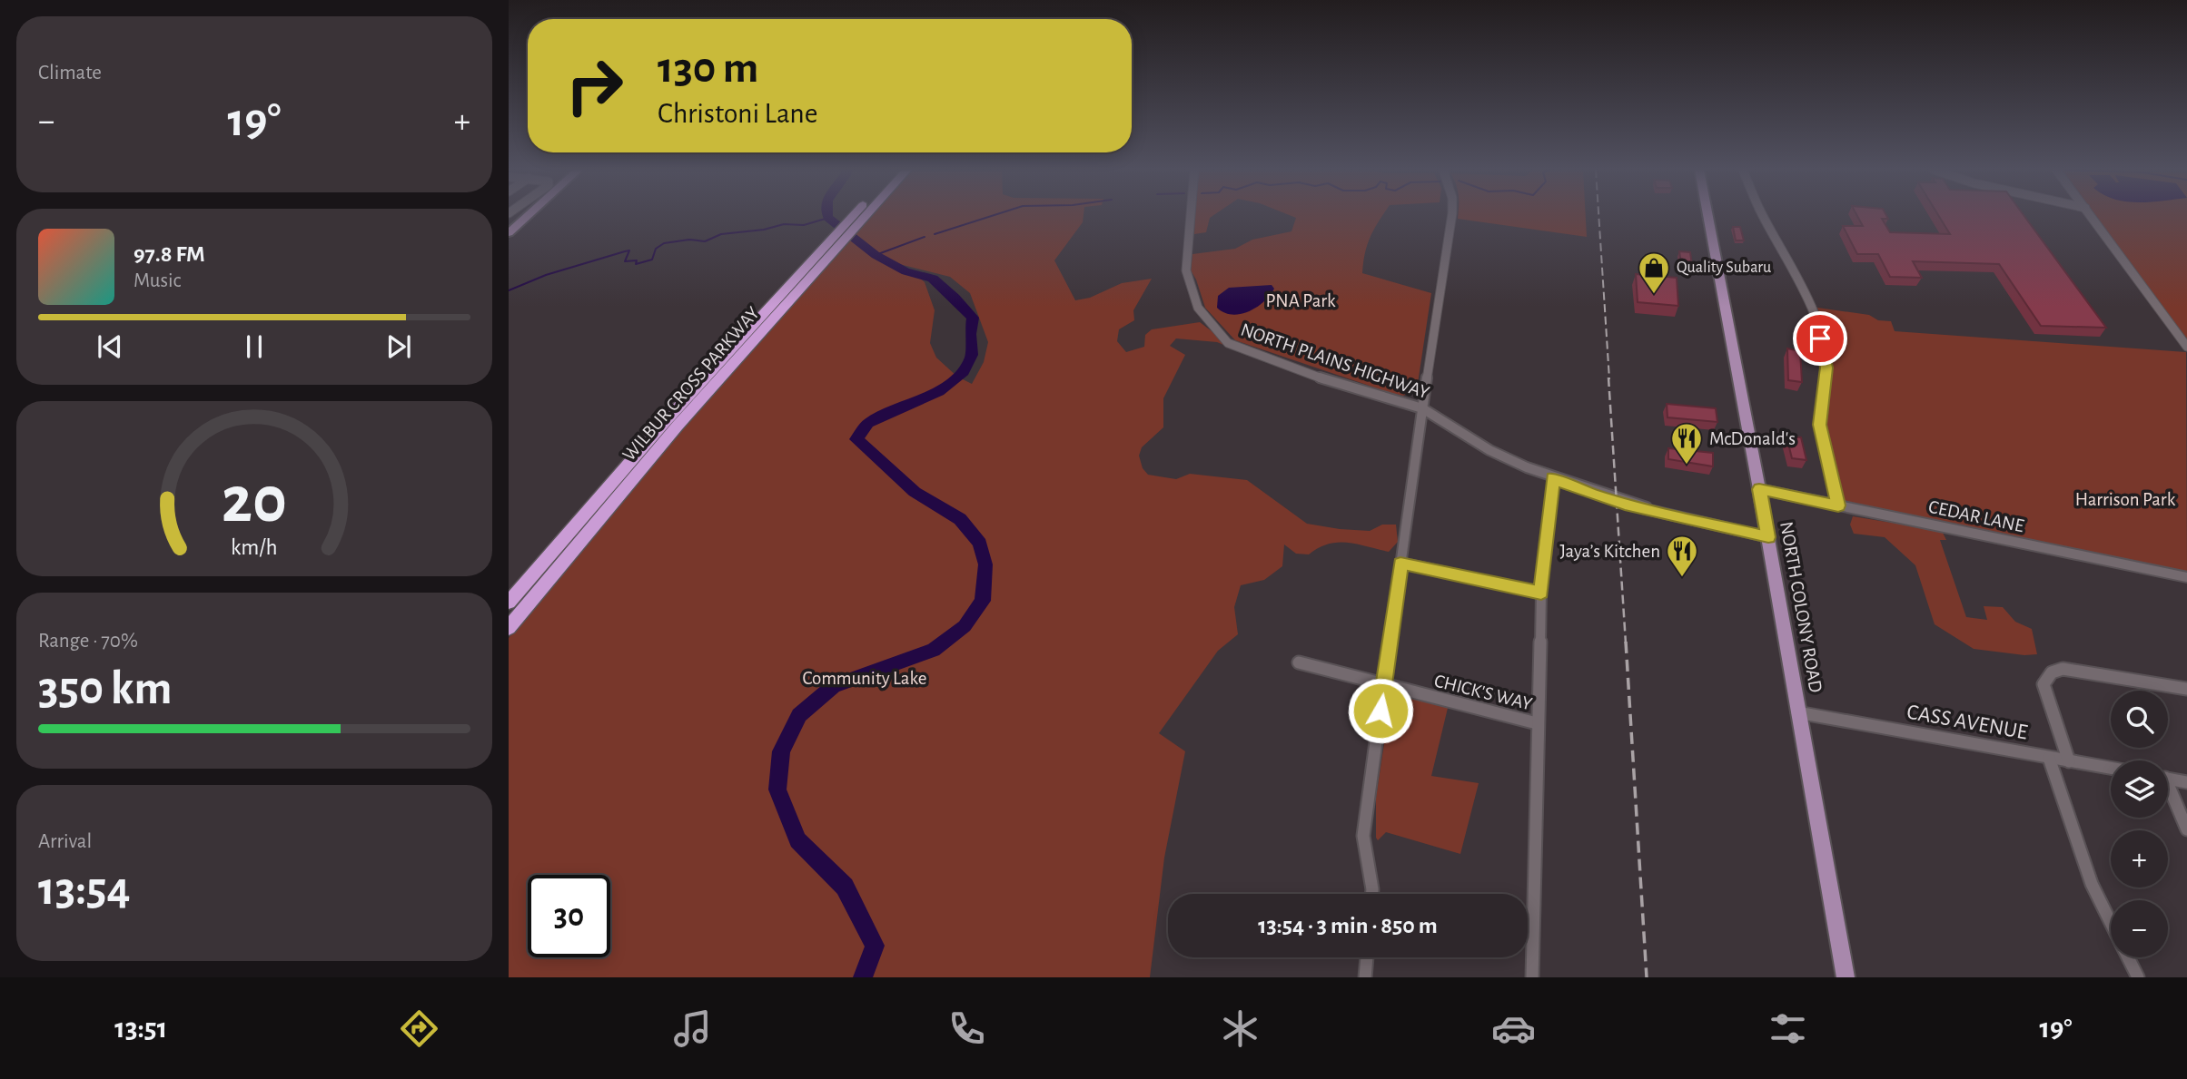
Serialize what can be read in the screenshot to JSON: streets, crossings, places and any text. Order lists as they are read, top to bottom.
{
  "streets": {
    "highway": ["WILBUR CROSS PARKWAY"],
    "main road": ["NORTH COLONY ROAD"],
    "street": [
      "NORTH PLAINS HIGHWAY",
      "CEDAR LANE",
      "CHICK'S WAY",
      "CASS AVENUE"
    ]
  },
  "crossings": [
    ["NORTH PLAINS HIGHWAY", "NORTH COLONY ROAD"],
    ["CEDAR LANE", "NORTH COLONY ROAD"],
    ["NORTH COLONY ROAD", "CASS AVENUE"]
  ],
  "parks": ["PNA Park", "Harrison Park", "Community Lake"],
  "places": {
    "shop": ["Quality Subaru"],
    "restaurant": ["McDonald's", "Jaya’s Kitchen"]
  },
  "page": {
    "tile": [
      "Climate",
      ["Range · 70%", "350 km"],
      ["Arrival", "13:54"]
    ],
    "turn": ["130 m", "Christoni Lane"],
    "heat": ["−", "19°", "+"],
    "song": ["97.8 FM", "Music"],
    "map_buttons": ["+", "−"],
    "limit": "30",
    "trip": "13:54 · 3 min · 850 m",
    "tabs": ["13:51", "19°"],
    "gauge": ["20", "km/h"]
  }
}
